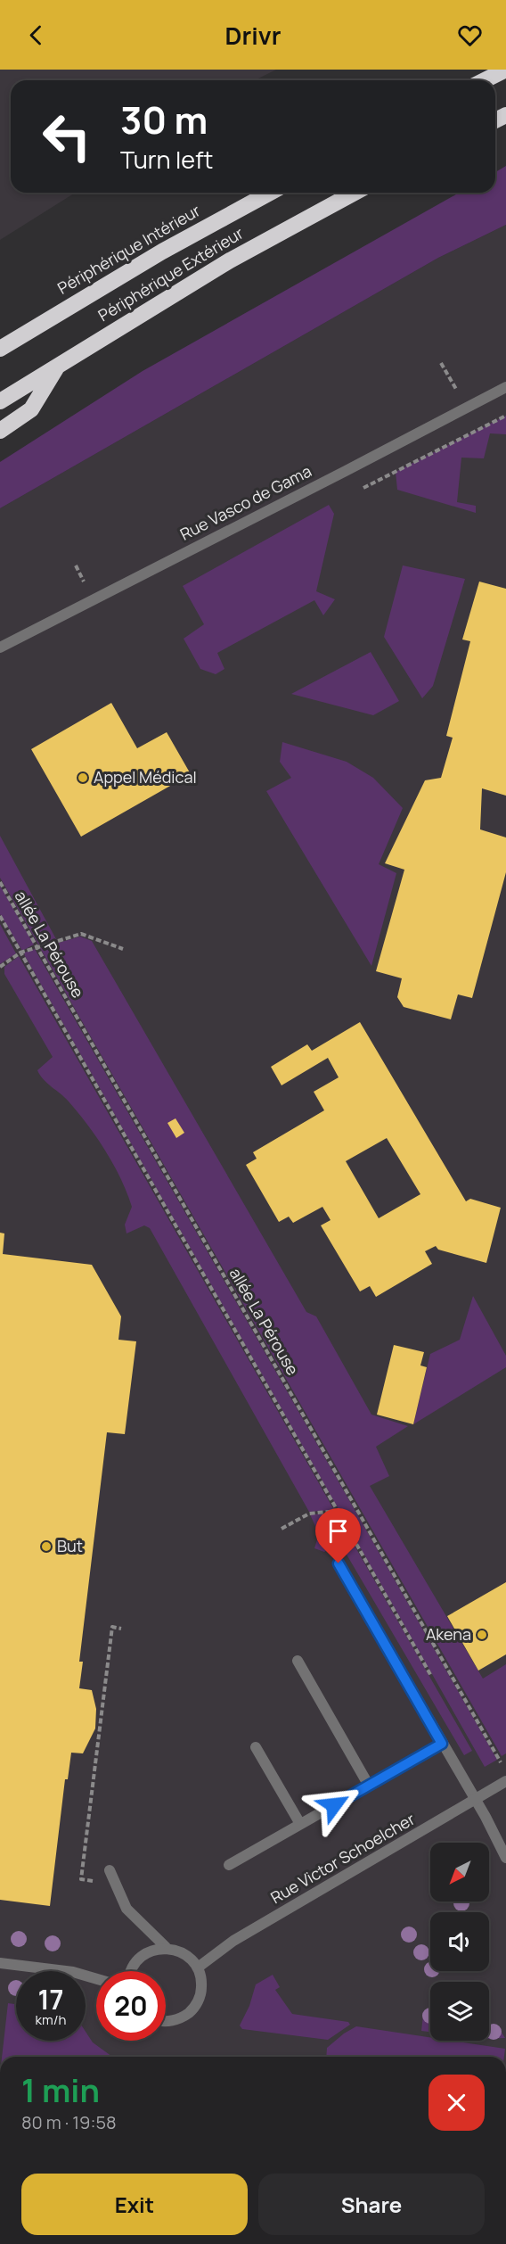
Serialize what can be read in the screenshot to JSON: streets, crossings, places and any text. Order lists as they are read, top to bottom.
{
  "streets": {
    "highway": ["Périphérique Intérieur", "Périphérique Extérieur"],
    "street": ["Rue Vasco de Gama", "Rue Victor Schoelcher"],
    "path": ["allée La Pérouse"]
  },
  "places": ["Appel Médical", "But", "Akena"],
  "north": "bottom left",
  "page": {
    "header": "Drivr",
    "turn": ["30 m", "Turn left"],
    "speed": "17 km/h",
    "limit": "20",
    "heading": ["1 min", "80 m · 19:58"],
    "buttons": ["Exit", "Share"]
  }
}
